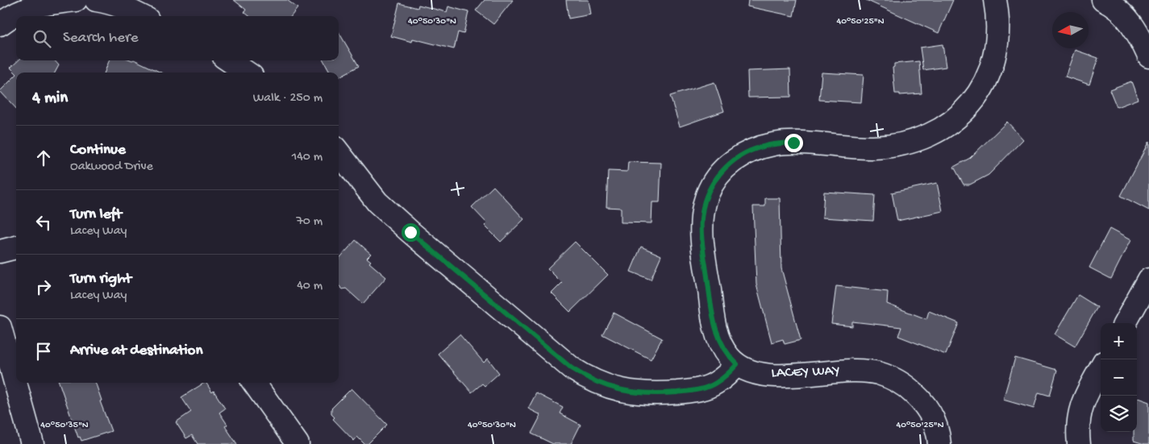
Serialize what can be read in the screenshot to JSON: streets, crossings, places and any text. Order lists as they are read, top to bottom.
{
  "streets": {
    "street": ["LACEY WAY"]
  },
  "north": "left",
  "page": {
    "search": "Search here",
    "heading": ["4 min", "Walk · 250 m"],
    "list": [
      ["Continue", "Oakwood Drive", "140 m"],
      ["Turn left", "Lacey Way", "70 m"],
      ["Turn right", "Lacey Way", "40 m"],
      "Arrive at destination"
    ],
    "map_buttons": ["+", "−"]
  },
  "coordinates": ["40°50'30\"N", "40°50'25\"N", "40°50'35\"N"]
}
